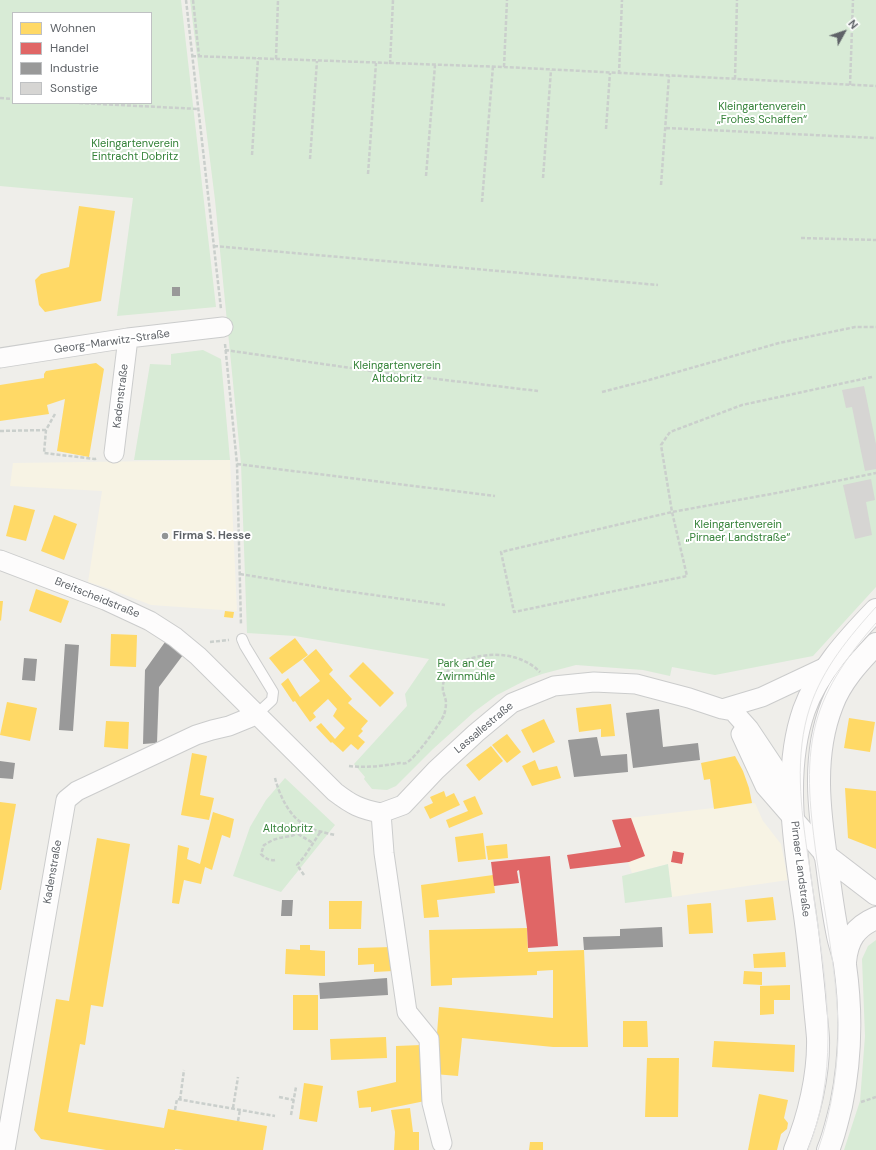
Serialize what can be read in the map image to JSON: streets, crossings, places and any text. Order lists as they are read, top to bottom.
{
  "streets": {
    "street": [
      "Georg-Marwitz-Straße",
      "Kadenstraße",
      "Breitscheidstraße",
      "Lassallestraße",
      "Pirnaer Landstraße"
    ]
  },
  "crossings": [
    ["Georg-Marwitz-Straße", "Kadenstraße"],
    ["Kadenstraße", "Breitscheidstraße"]
  ],
  "parks": [
    "Kleingartenverein „Frohes Schaffen“",
    "Kleingartenverein Eintracht Dobritz",
    "Kleingartenverein Altdobritz",
    "Kleingartenverein „Pirnaer Landstraße“",
    "Park an der Zwirnmühle",
    "Altdobritz"
  ],
  "places": ["Firma S. Hesse"],
  "legend": [
    "Wohnen",
    "Handel",
    "Industrie",
    "Sonstige"
  ],
  "north": "top right"
}
